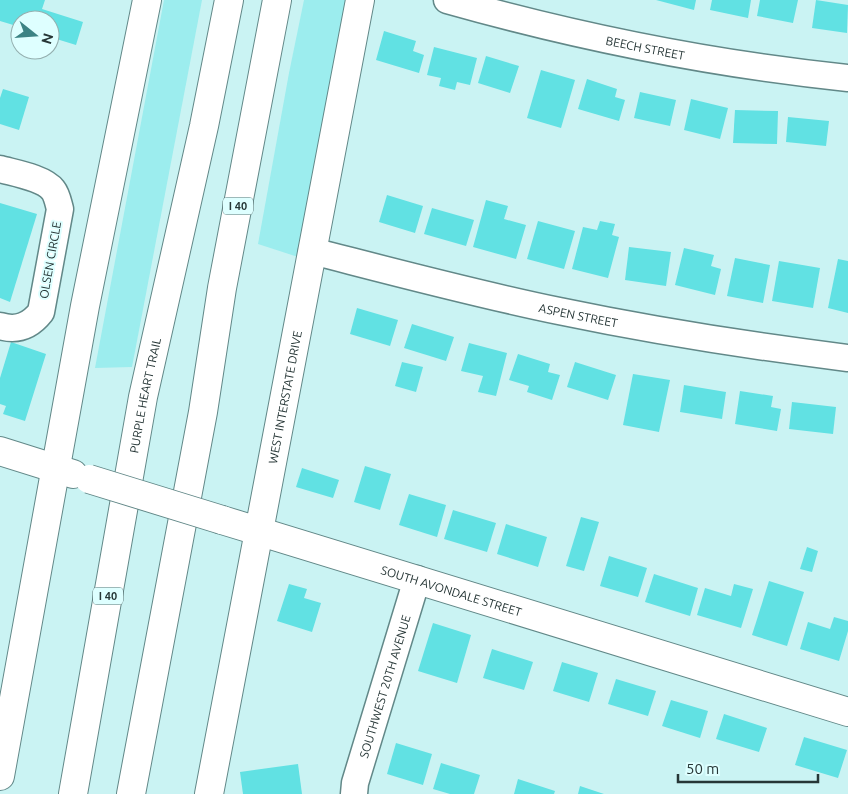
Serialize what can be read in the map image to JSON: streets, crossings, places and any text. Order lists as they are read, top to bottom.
{
  "streets": {
    "main road": [
      "I 40",
      "PURPLE HEART TRAIL",
      "WEST INTERSTATE DRIVE",
      "SOUTH AVONDALE STREET"
    ],
    "street": [
      "BEECH STREET",
      "OLSEN CIRCLE",
      "ASPEN STREET",
      "SOUTHWEST 20TH AVENUE"
    ]
  },
  "crossings": [
    ["ASPEN STREET", "WEST INTERSTATE DRIVE"],
    ["WEST INTERSTATE DRIVE", "SOUTH AVONDALE STREET"],
    ["SOUTH AVONDALE STREET", "SOUTHWEST 20TH AVENUE"]
  ],
  "scale_bar": "50 m",
  "north": "right"
}
